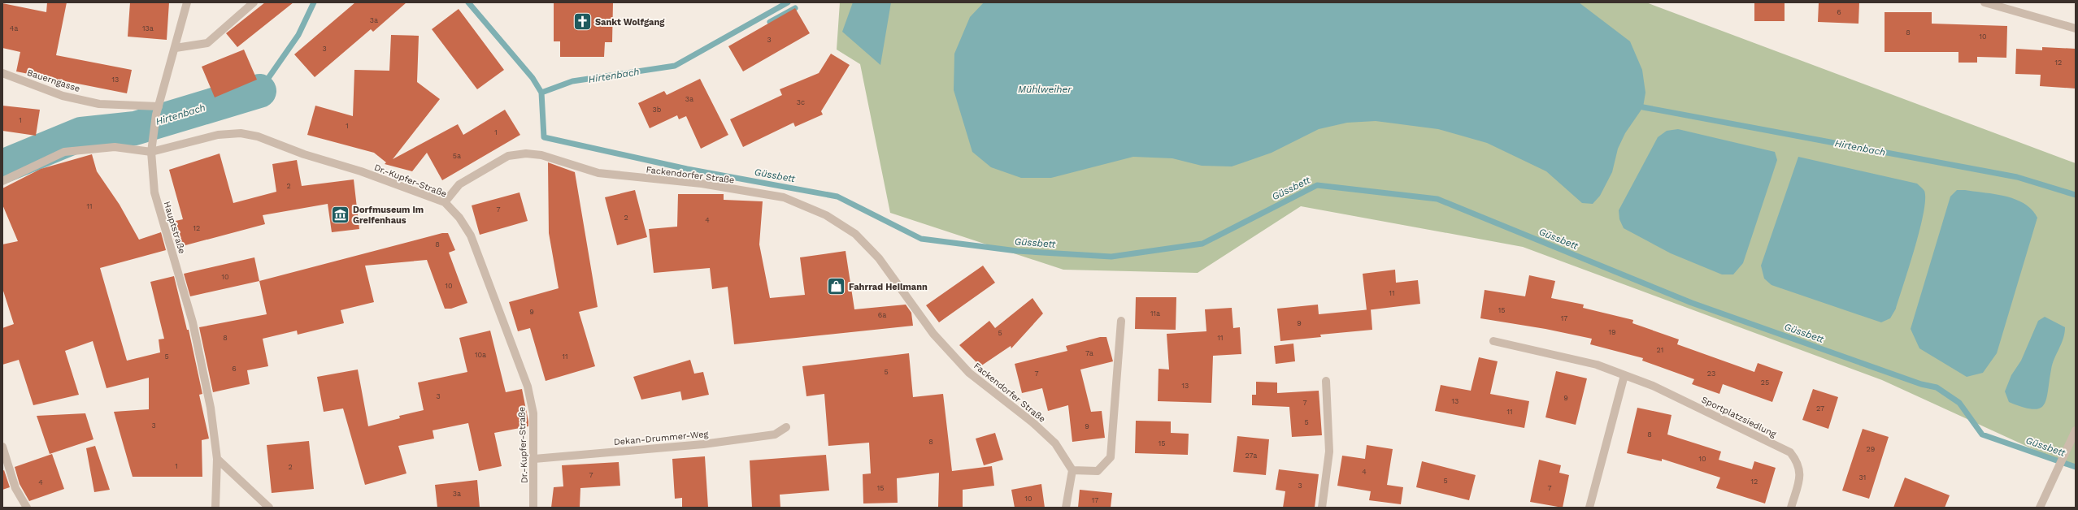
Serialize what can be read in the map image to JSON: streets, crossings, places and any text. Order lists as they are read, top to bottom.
{
  "streets": {
    "street": [
      "Bauerngasse",
      "Fackendorfer Straße",
      "Dr.-Kupfer-Straße",
      "Hauptstraße",
      "Sportplatzsiedlung",
      "Dekan-Drummer-Weg"
    ]
  },
  "crossings": [
    ["Bauerngasse", "Hauptstraße"],
    ["Fackendorfer Straße", "Dr.-Kupfer-Straße"],
    ["Dr.-Kupfer-Straße", "Hauptstraße"],
    ["Dr.-Kupfer-Straße", "Dekan-Drummer-Weg"]
  ],
  "water": ["Hirtenbach", "Mühlweiher", "Güssbett"],
  "places": {
    "church": ["Sankt Wolfgang"],
    "museum": ["Dorfmuseum im Greifenhaus"],
    "shop": ["Fahrrad Heilmann"]
  },
  "house_numbers": [
    "6",
    "3a",
    "4a",
    "13a",
    "8",
    "10",
    "3",
    "3",
    "12",
    "13",
    "3a",
    "3c",
    "3b",
    "1",
    "1",
    "1",
    "5a",
    "2",
    "11",
    "7",
    "2",
    "4",
    "12",
    "8",
    "10",
    "10",
    "11",
    "15",
    "9",
    "11a",
    "6a",
    "17",
    "9",
    "19",
    "5",
    "8",
    "11",
    "21",
    "7a",
    "10a",
    "5",
    "11",
    "6",
    "5",
    "7",
    "23",
    "25",
    "13",
    "3",
    "9",
    "13",
    "7",
    "27",
    "11",
    "5",
    "3",
    "9",
    "8",
    "8",
    "15",
    "29",
    "27a",
    "10",
    "1",
    "2",
    "4",
    "7",
    "31",
    "5",
    "12",
    "4",
    "3",
    "15",
    "7",
    "3a",
    "10",
    "17"
  ]
}
